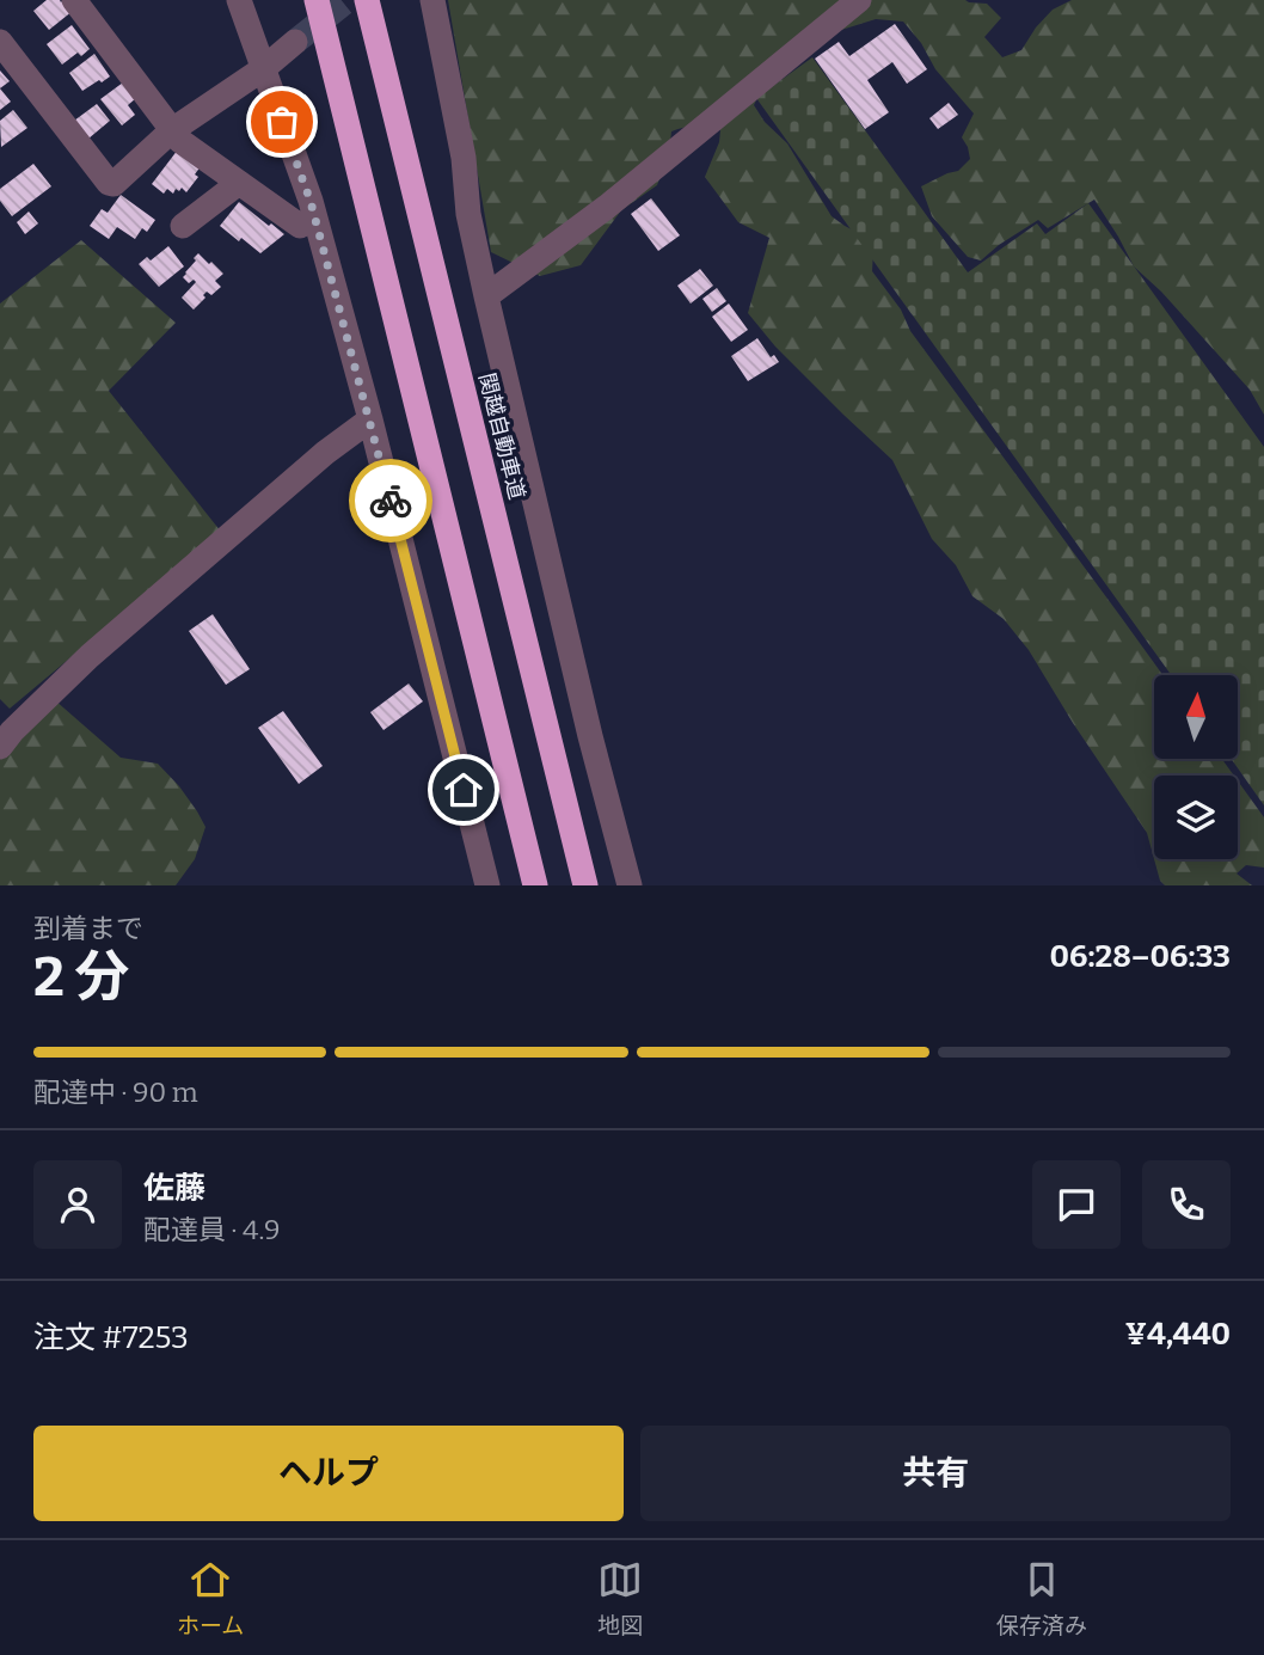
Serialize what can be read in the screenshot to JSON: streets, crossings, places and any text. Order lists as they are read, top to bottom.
{
  "streets": {
    "highway": ["関越自動車道"]
  },
  "north": "top",
  "page": {
    "heading": ["2 分", "到着まで", "06:28–06:33"],
    "panel": [
      "佐藤",
      "配達員 · 4.9",
      "注文 #7253",
      "¥4,440"
    ],
    "bar": "配達中 · 90 m",
    "buttons": ["ヘルプ", "共有"],
    "tabs": ["ホーム", "地図", "保存済み"]
  }
}
